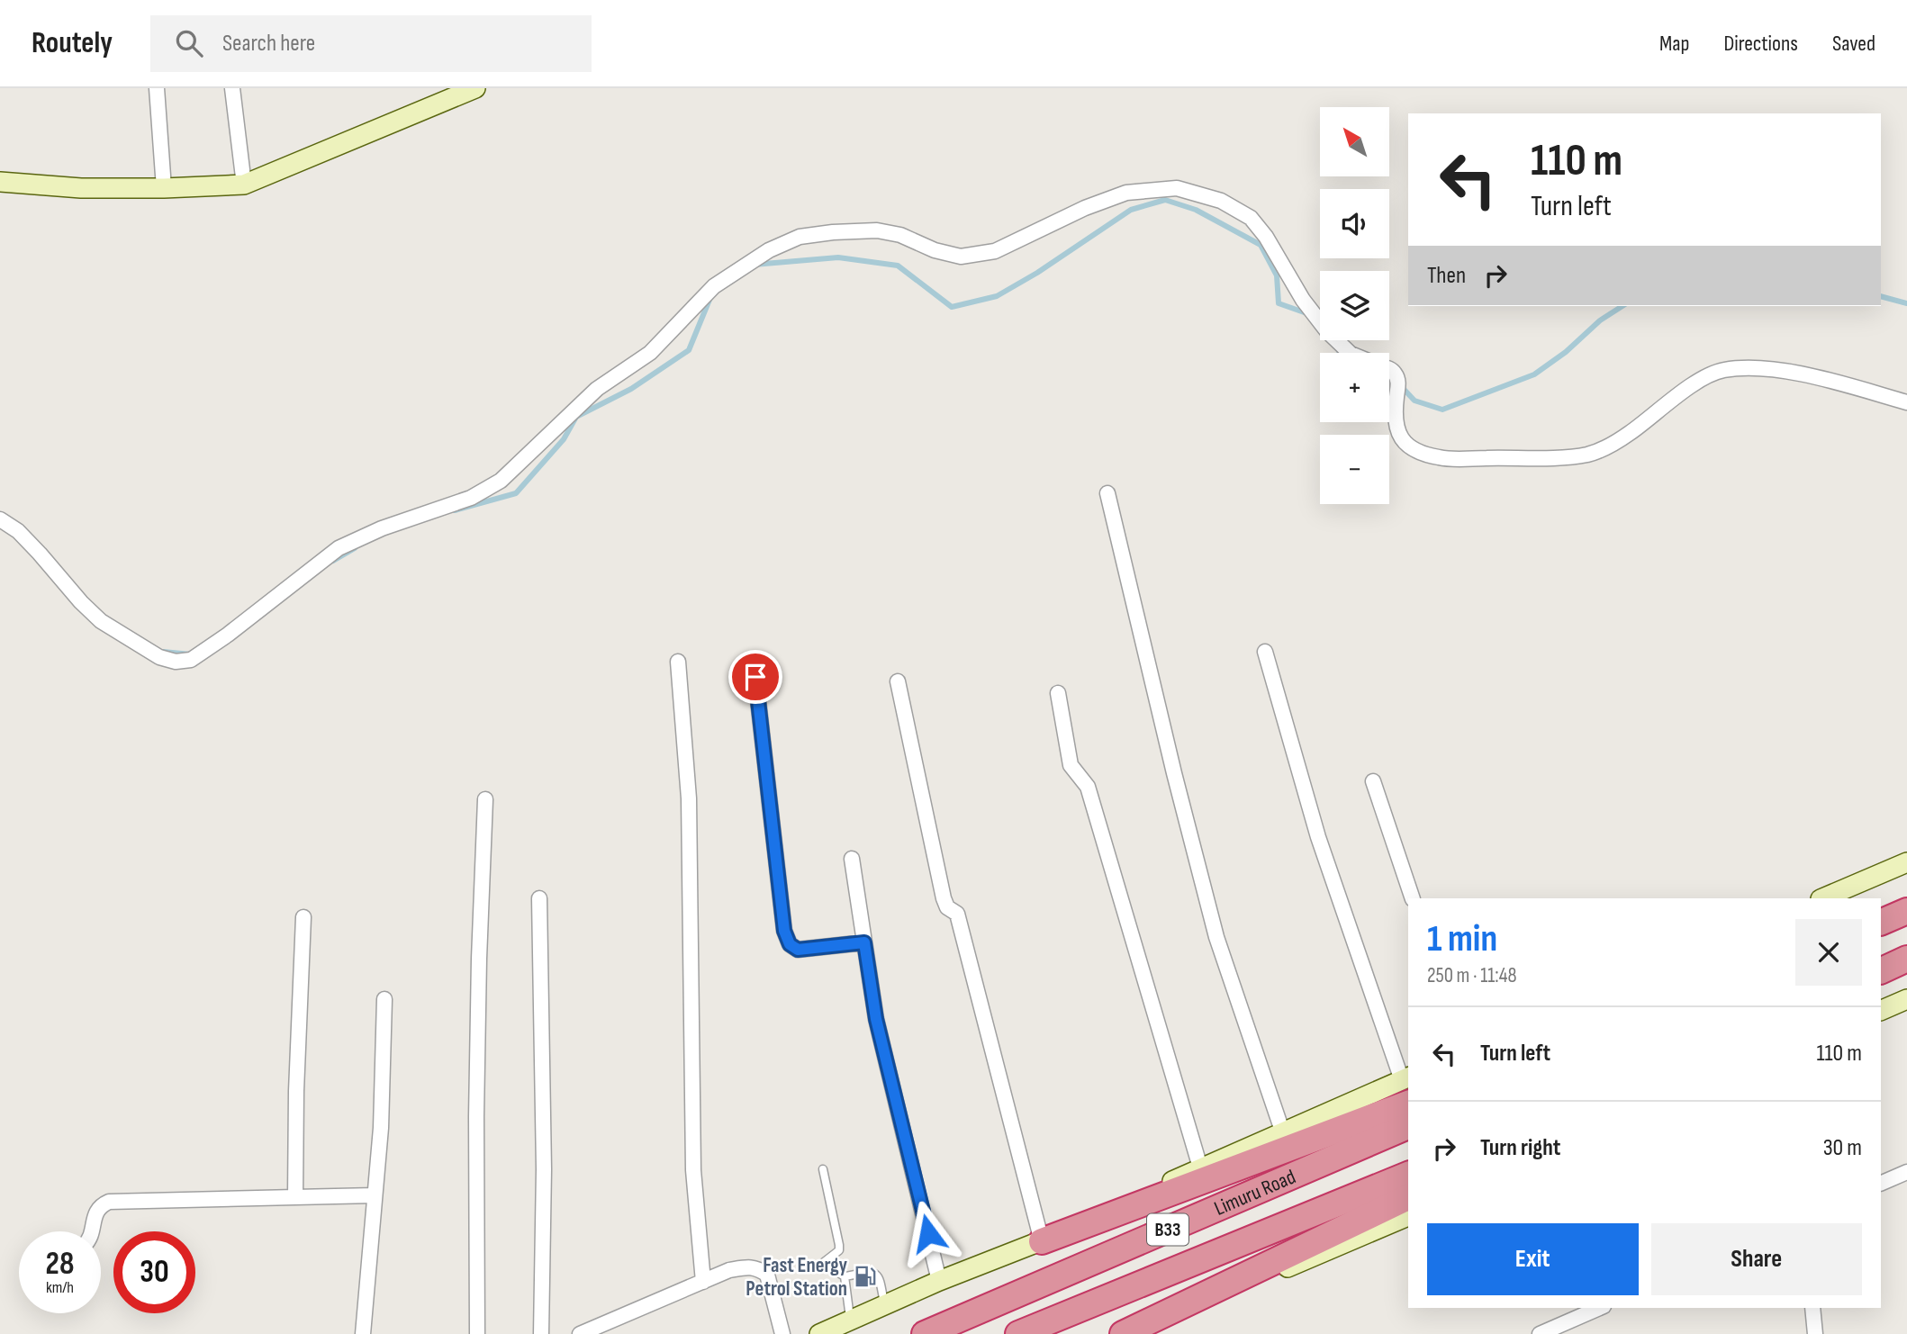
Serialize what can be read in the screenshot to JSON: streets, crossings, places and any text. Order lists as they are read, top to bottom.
{
  "streets": {
    "highway": ["Limuru Road", "B33"]
  },
  "places": {
    "fuel station": ["Fast Energy Petrol Station"]
  },
  "north": "top left",
  "page": {
    "header": "Routely",
    "search": "Search here",
    "nav": ["Map", "Directions", "Saved"],
    "map_buttons": ["+", "−"],
    "turn": ["110 m", "Turn left"],
    "then": "Then",
    "heading": ["1 min", "250 m · 11:48"],
    "list": [
      {
        "name": "Turn left",
        "value": "110 m"
      },
      {
        "name": "Turn right",
        "value": "30 m"
      }
    ],
    "buttons": ["Exit", "Share"],
    "speed": "28 km/h",
    "limit": "30"
  }
}
